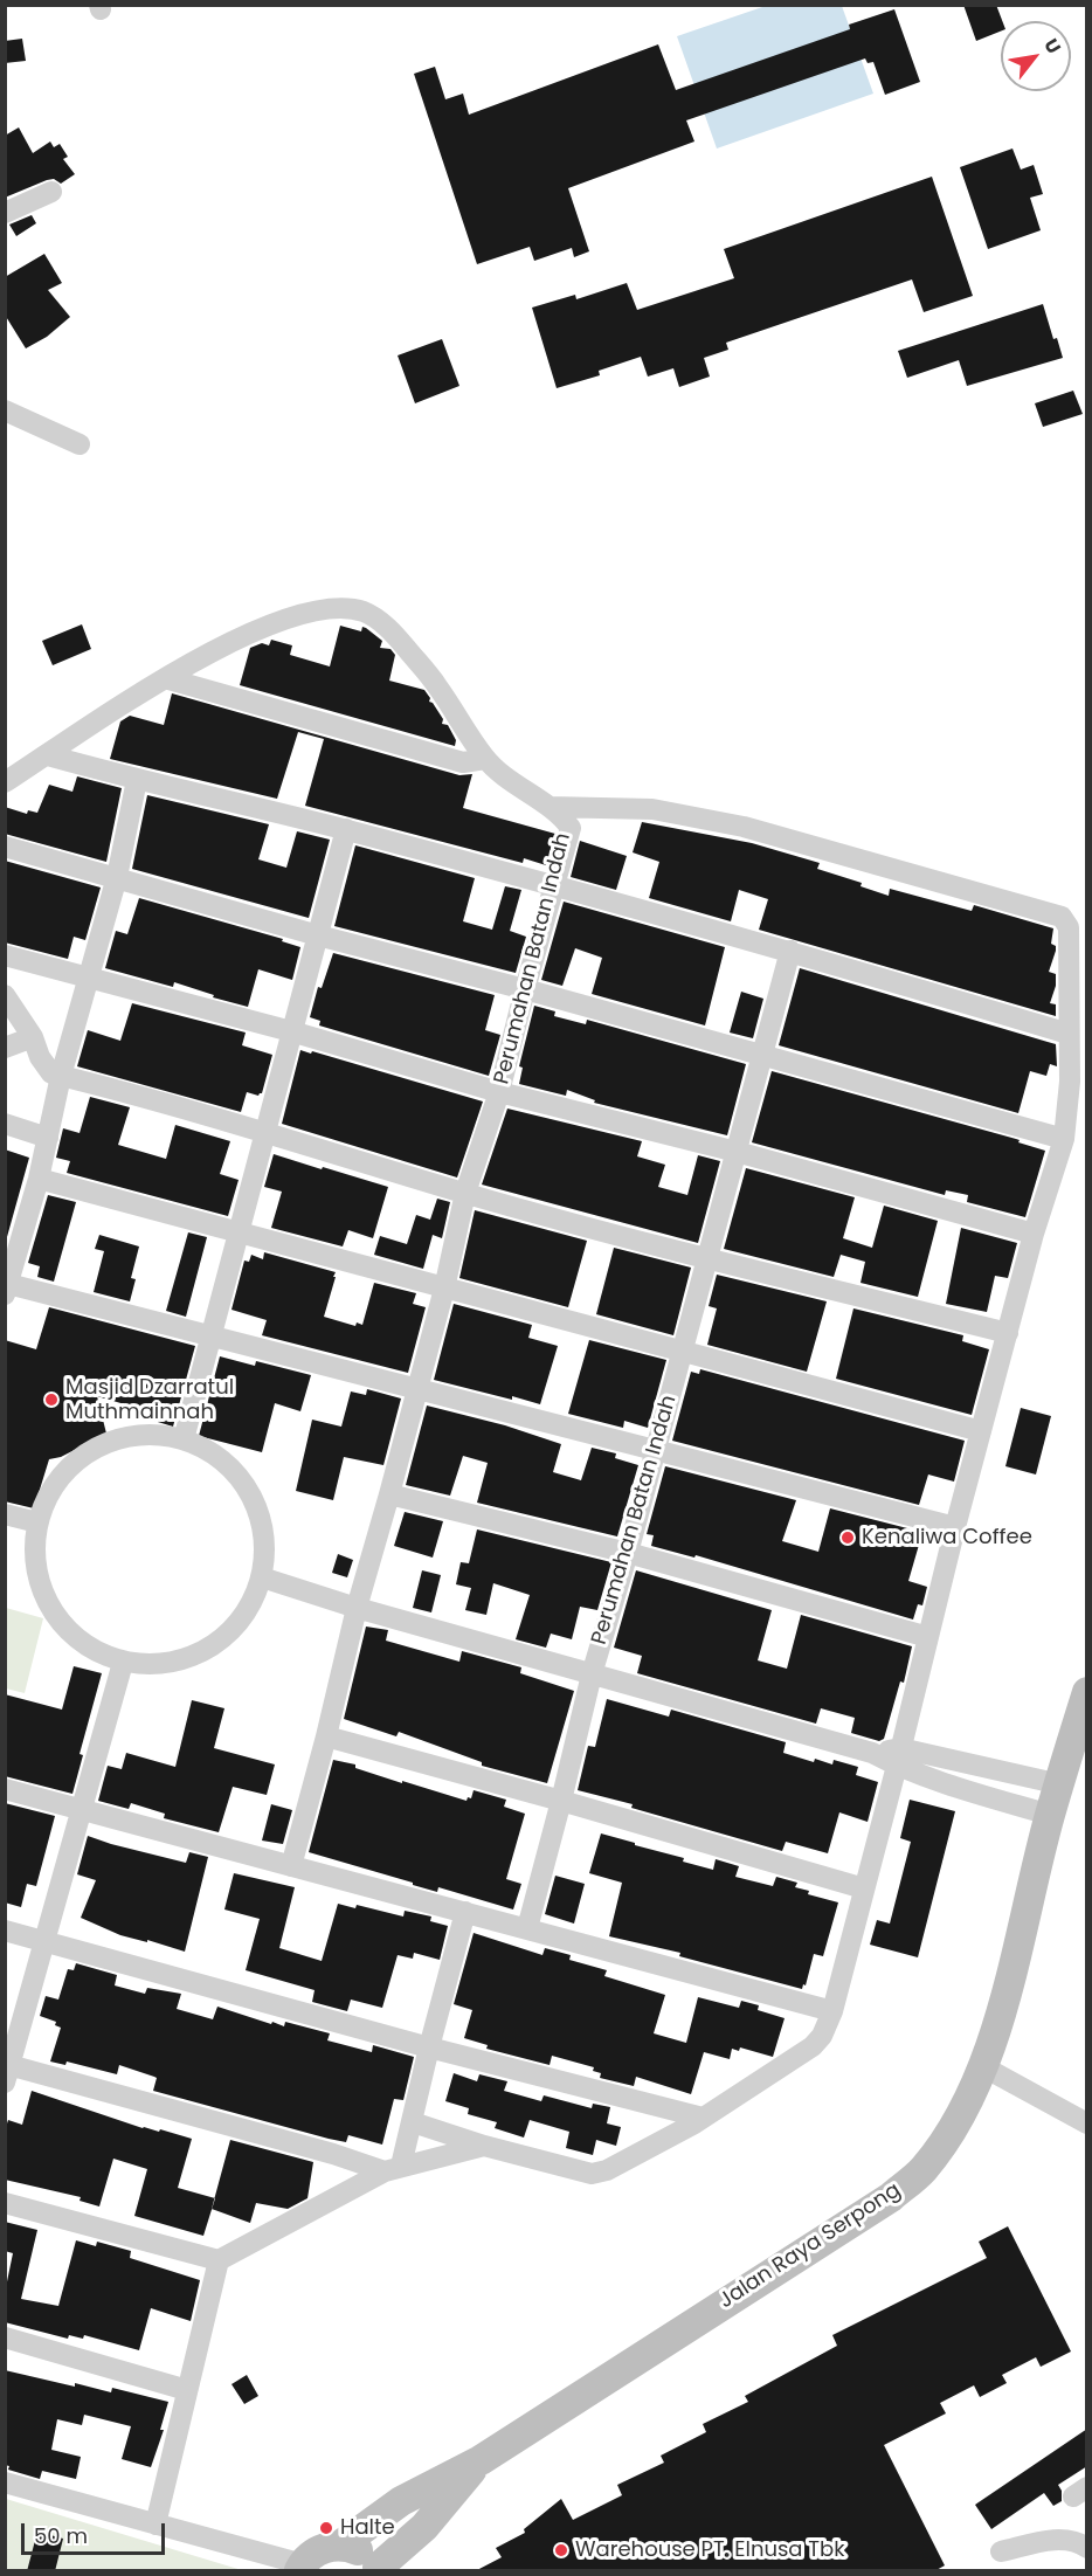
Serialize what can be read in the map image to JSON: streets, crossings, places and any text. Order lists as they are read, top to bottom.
{
  "streets": {
    "main road": ["Jalan Raya Serpong"],
    "street": ["Perumahan Batan Indah"]
  },
  "places": [
    "Masjid Dzarratul Muthmainnah",
    "Kenaliwa Coffee",
    "Halte",
    "Warehouse PT. Elnusa Tbk"
  ],
  "scale_bar": "50 m",
  "north": "top right"
}
